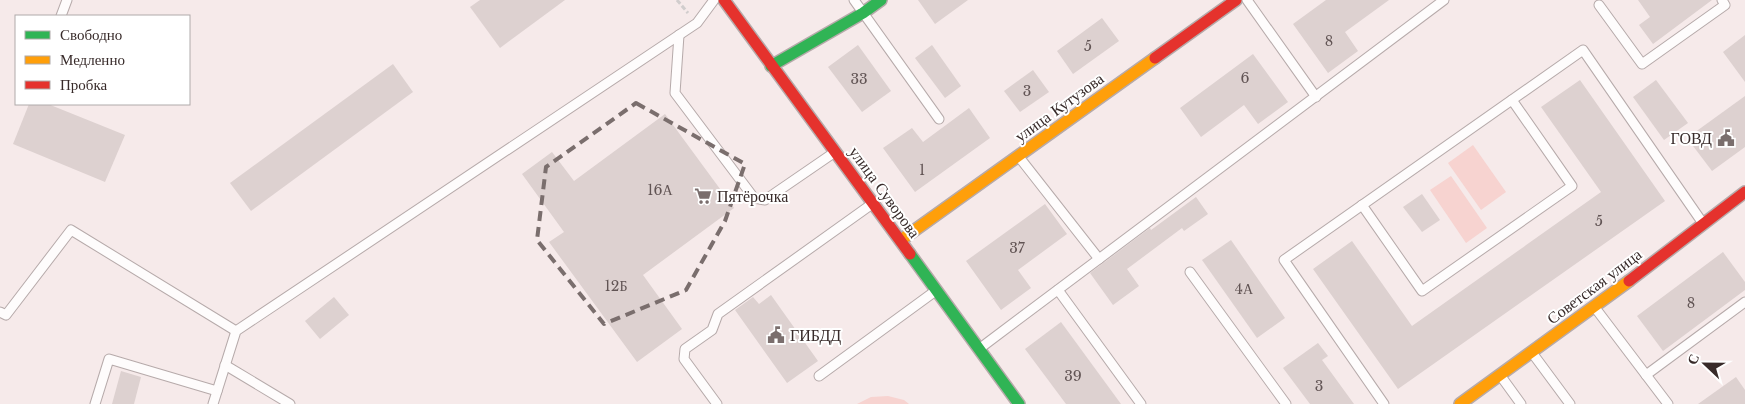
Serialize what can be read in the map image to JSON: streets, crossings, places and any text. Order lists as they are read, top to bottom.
{
  "streets": {
    "street": ["улица Кутузова", "улица Суворова", "Советская улица"]
  },
  "crossings": [
    ["улица Кутузова", "улица Суворова"]
  ],
  "places": {
    "public building": ["ГОВД", "ГИБДД"],
    "supermarket": ["Пятёрочка"]
  },
  "house_numbers": [
    "8",
    "5",
    "6",
    "33",
    "3",
    "1",
    "16А",
    "5",
    "37",
    "12Б",
    "4А",
    "8",
    "39",
    "3"
  ],
  "legend": ["Свободно", "Медленно", "Пробка"],
  "north": "left"
}
